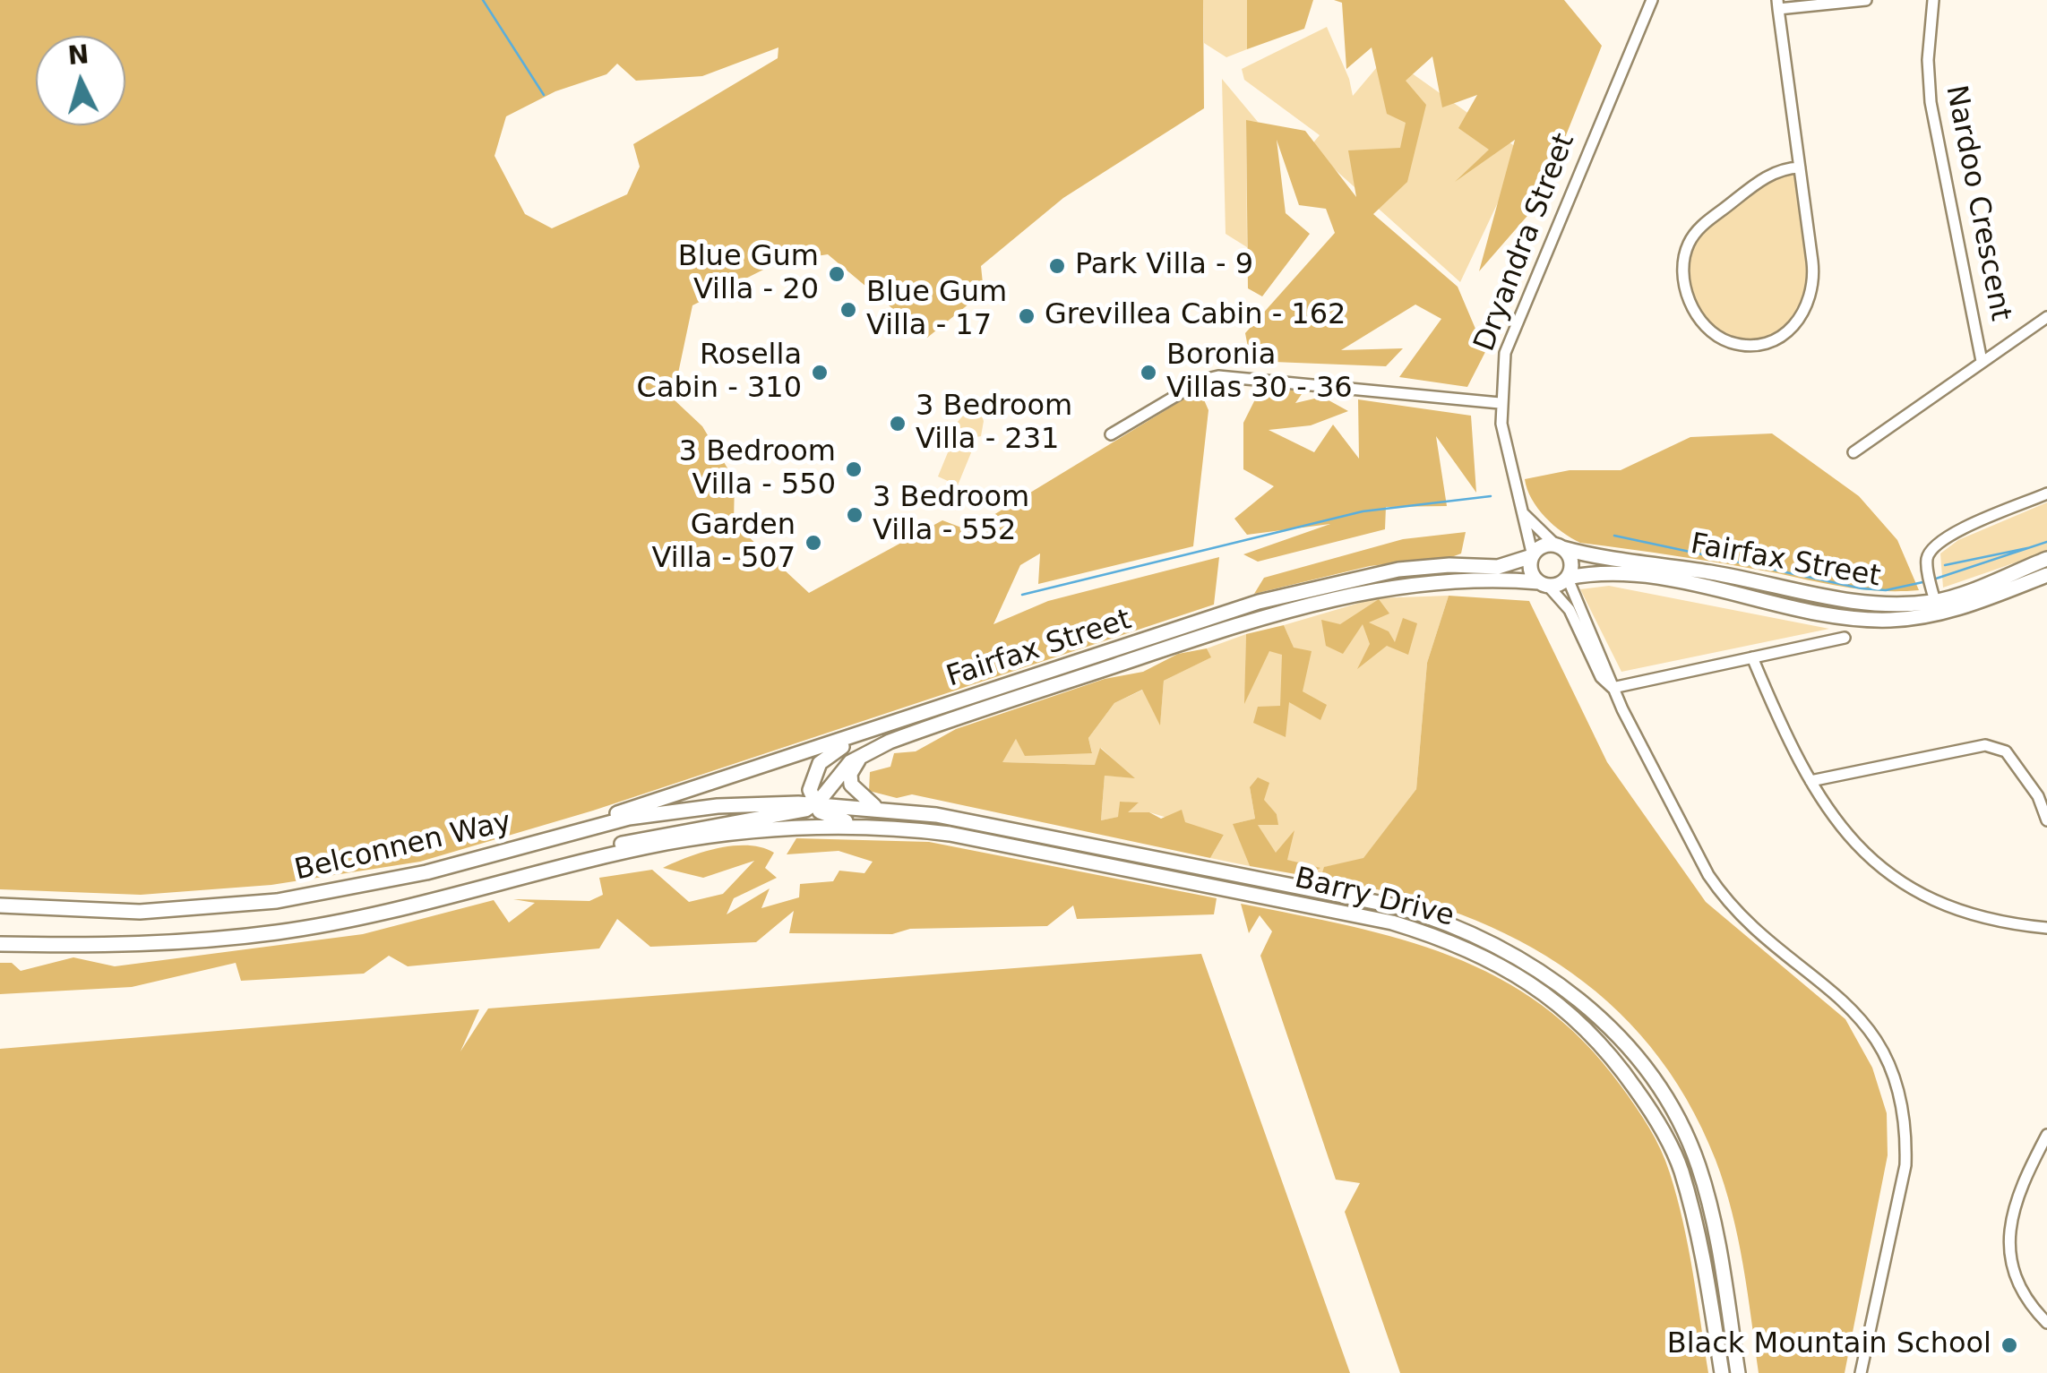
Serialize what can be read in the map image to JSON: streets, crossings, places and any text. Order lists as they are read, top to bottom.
{
  "streets": {
    "main road": ["Fairfax Street", "Belconnen Way", "Barry Drive"],
    "street": ["Nardoo Crescent", "Dryandra Street"]
  },
  "crossings": [
    ["Dryandra Street", "Fairfax Street"],
    ["Fairfax Street", "Belconnen Way"],
    ["Fairfax Street", "Barry Drive"],
    ["Belconnen Way", "Barry Drive"]
  ],
  "places": [
    "Park Villa - 9",
    "Blue Gum Villa - 20",
    "Blue Gum Villa - 17",
    "Grevillea Cabin - 162",
    "Rosella Cabin - 310",
    "Boronia Villas 30 - 36",
    "3 Bedroom Villa - 231",
    "3 Bedroom Villa - 550",
    "3 Bedroom Villa - 552",
    "Garden Villa - 507",
    "Black Mountain School"
  ],
  "north": "top"
}
